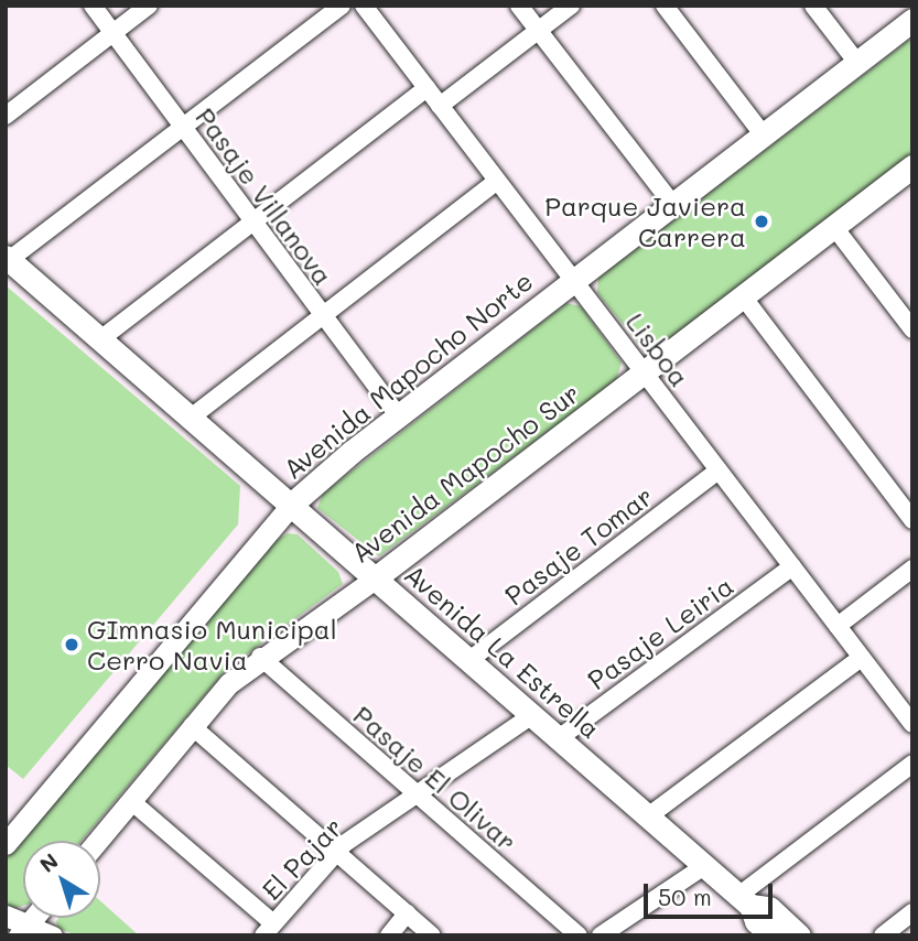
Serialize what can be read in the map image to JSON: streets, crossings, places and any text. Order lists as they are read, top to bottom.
{
  "streets": {
    "main road": ["Avenida Mapocho Norte", "Avenida Mapocho Sur", "Avenida La Estrella"],
    "street": [
      "Pasaje Villanova",
      "Lisboa",
      "Pasaje Tomar",
      "Pasaje Leiria",
      "Pasaje El Olivar",
      "El Pajar"
    ]
  },
  "crossings": [
    ["Pasaje Villanova", "Avenida Mapocho Norte"],
    ["Lisboa", "Avenida Mapocho Norte"],
    ["Lisboa", "Avenida Mapocho Sur"],
    ["Lisboa", "Pasaje Tomar"],
    ["Lisboa", "Pasaje Leiria"],
    ["Avenida Mapocho Norte", "Avenida La Estrella"],
    ["Avenida Mapocho Sur", "Avenida La Estrella"],
    ["Avenida Mapocho Sur", "Pasaje El Olivar"],
    ["Pasaje Tomar", "Avenida La Estrella"],
    ["Pasaje Leiria", "Avenida La Estrella"],
    ["Avenida La Estrella", "El Pajar"],
    ["Pasaje El Olivar", "El Pajar"]
  ],
  "places": ["Parque Javiera Carrera", "GImnasio Municipal Cerro Navia"],
  "scale_bar": "50 m",
  "north": "top left"
}
